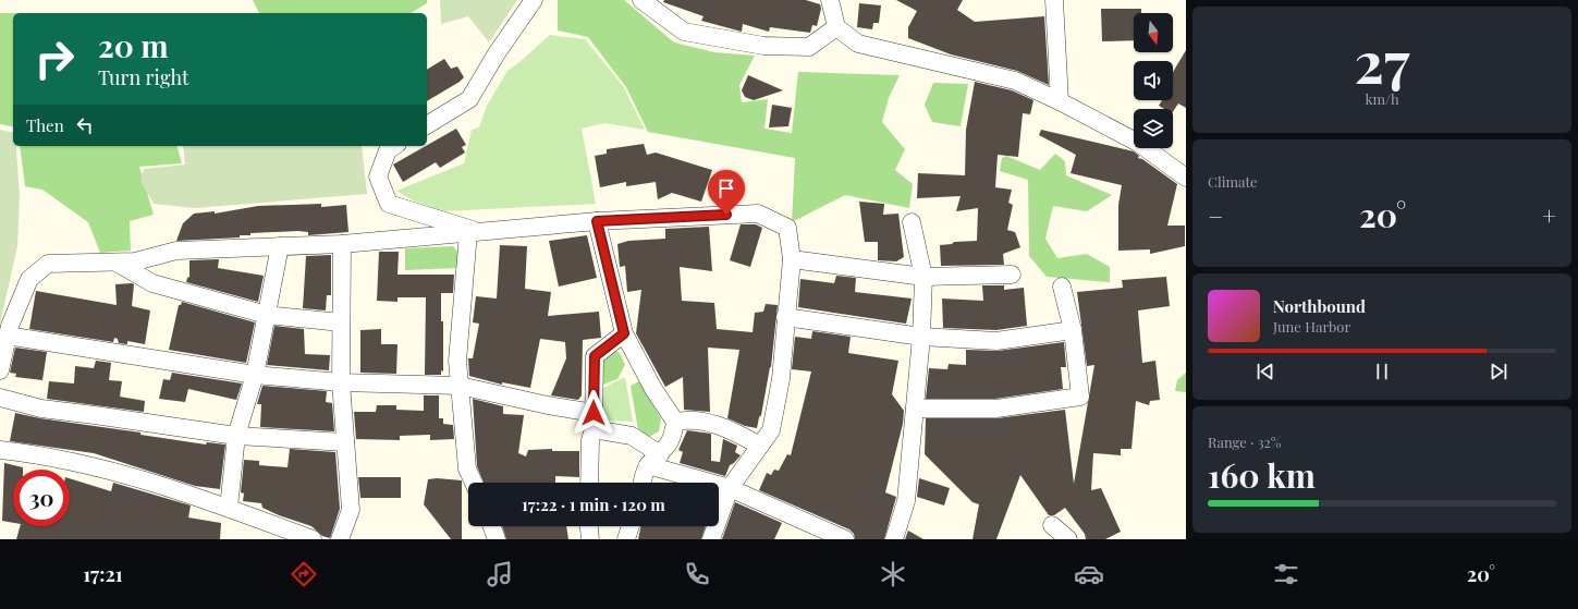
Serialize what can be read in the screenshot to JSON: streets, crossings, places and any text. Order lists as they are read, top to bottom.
{
  "north": "bottom",
  "page": {
    "tile": [
      ["27", "km/h"],
      "Climate",
      ["Range · 32%", "160 km"]
    ],
    "turn": ["20 m", "Turn right"],
    "then": "Then",
    "heat": ["−", "20°", "+"],
    "song": ["Northbound", "June Harbor"],
    "limit": "30",
    "trip": "17:22 · 1 min · 120 m",
    "tabs": ["17:21", "20°"]
  }
}
